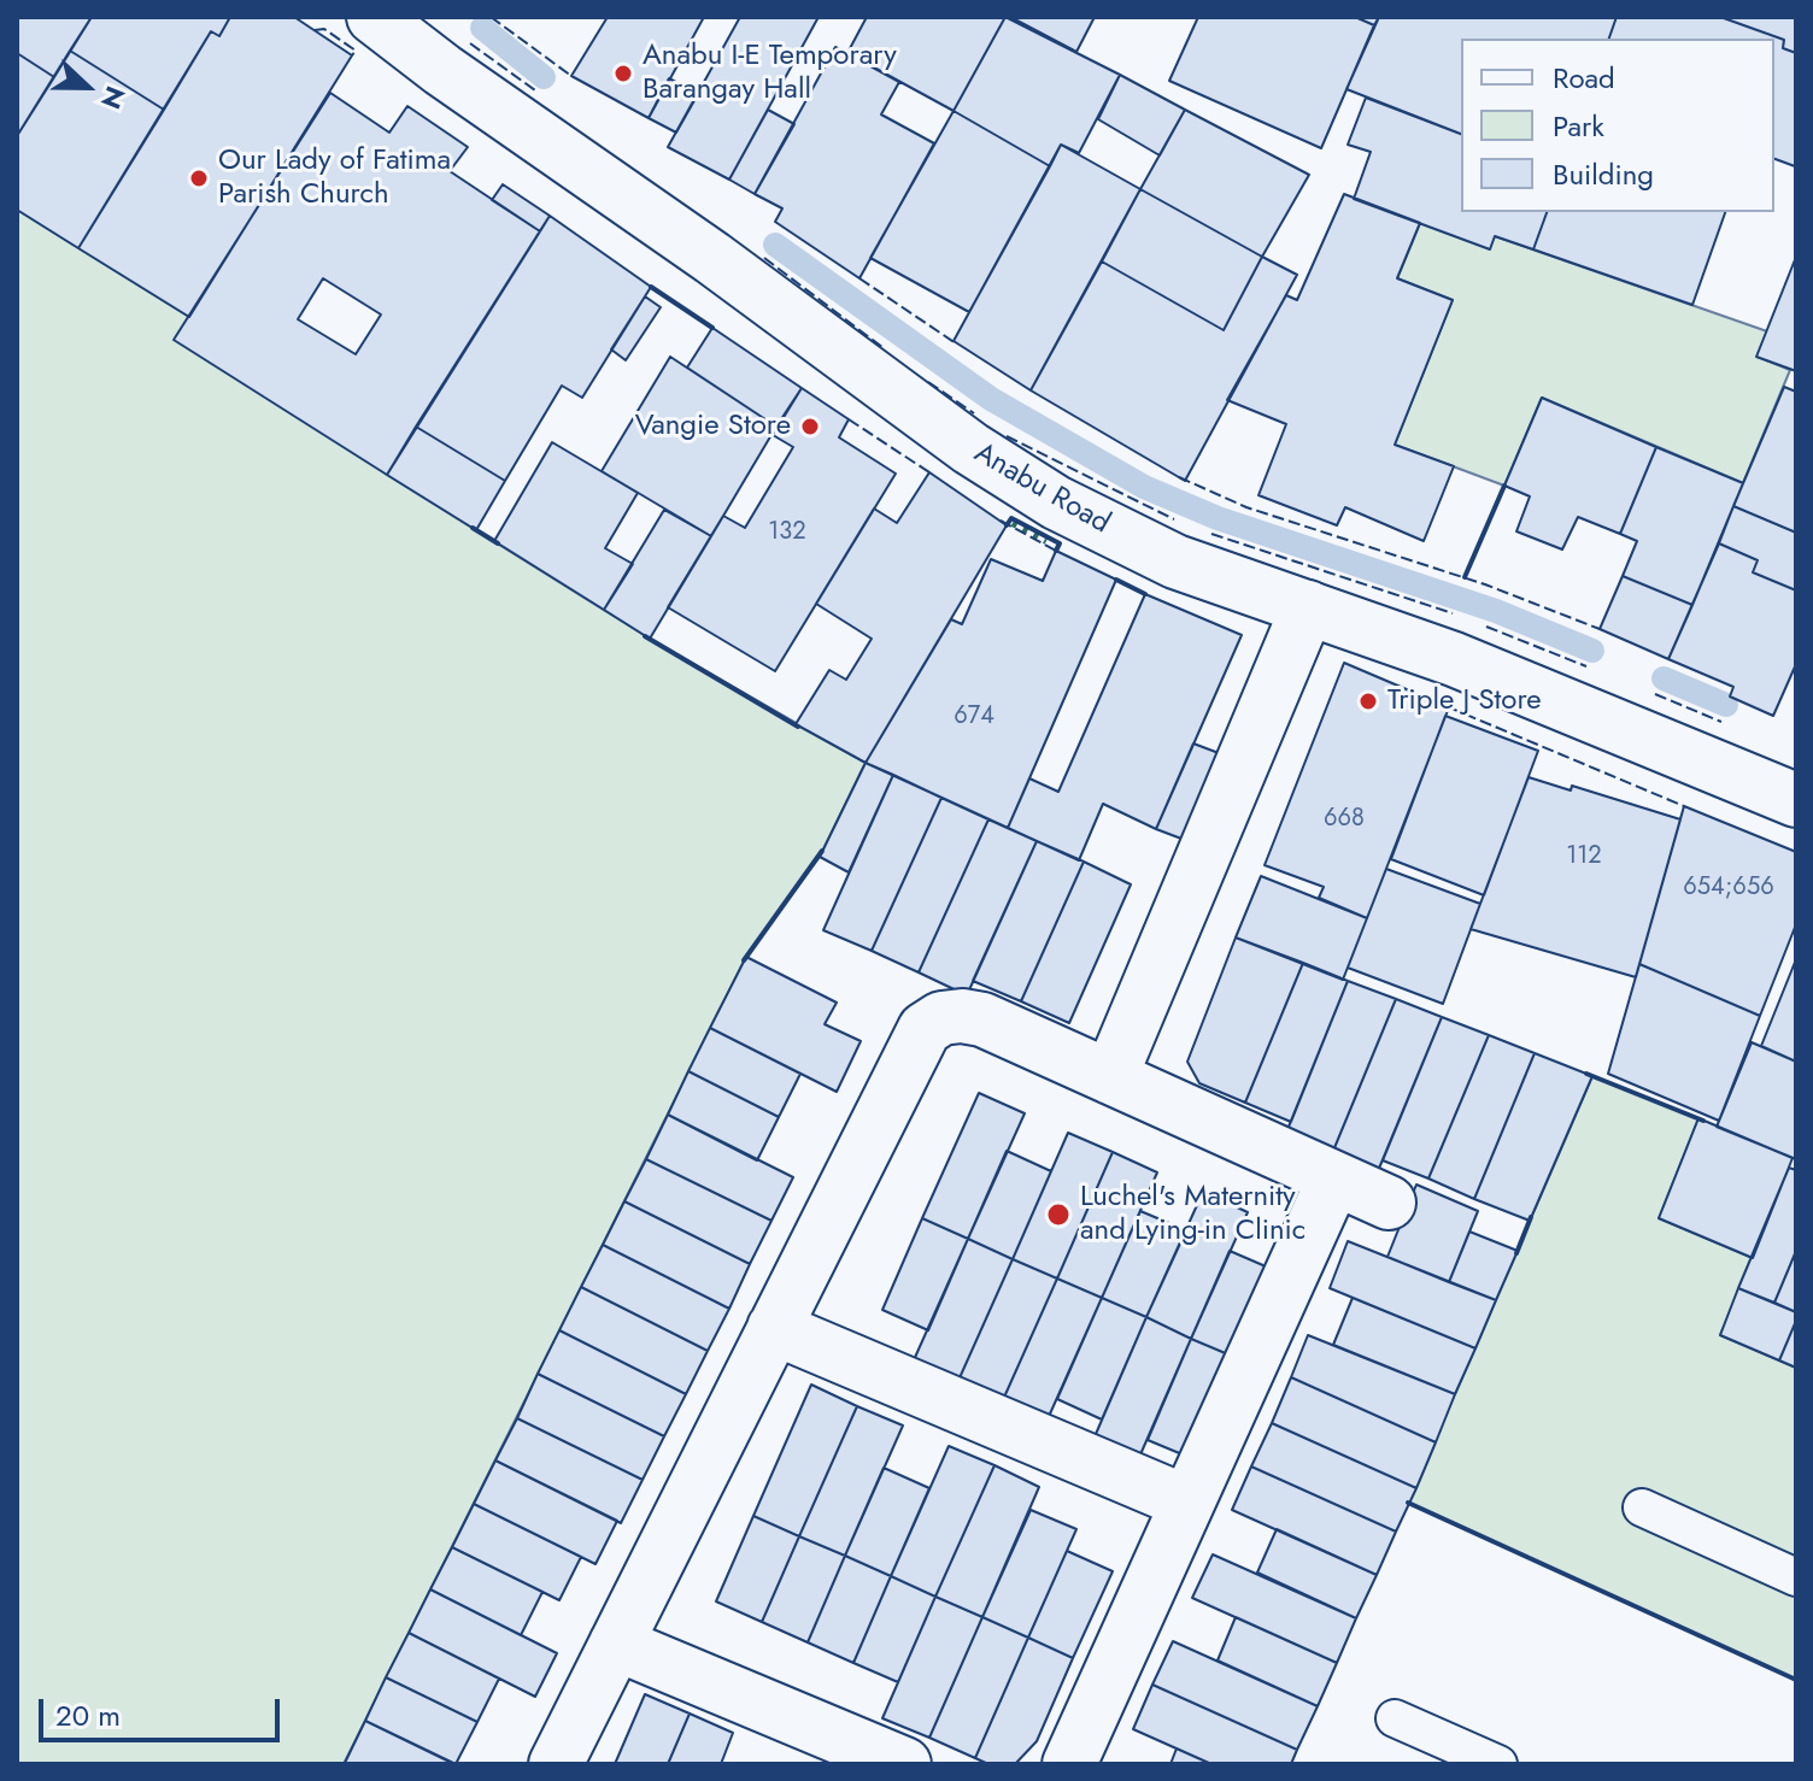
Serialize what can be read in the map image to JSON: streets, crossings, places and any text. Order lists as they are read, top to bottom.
{
  "streets": {
    "street": ["Anabu Road"]
  },
  "places": [
    "Anabu I-E Temporary Barangay Hall",
    "Our Lady of Fatima Parish Church",
    "Vangie Store",
    "Triple J Store",
    "Luchel's Maternity and Lying-in Clinic"
  ],
  "house_numbers": [
    "132",
    "674",
    "668",
    "112",
    "654;656"
  ],
  "legend": ["Road", "Park", "Building"],
  "scale_bar": "20 m",
  "north": "right"
}
